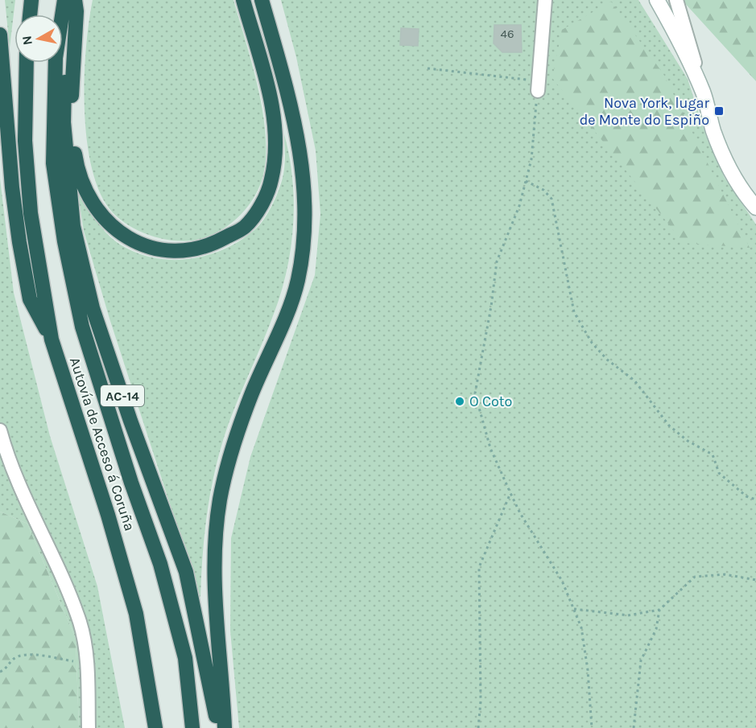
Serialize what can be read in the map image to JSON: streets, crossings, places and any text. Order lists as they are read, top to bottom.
{
  "streets": {
    "highway": ["AC-14", "Autovía de Acceso á Coruña"]
  },
  "places": {
    "transit": ["Nova York, lugar de Monte do Espiño"],
    "other": ["O Coto"]
  },
  "house_numbers": ["46"],
  "north": "left"
}
